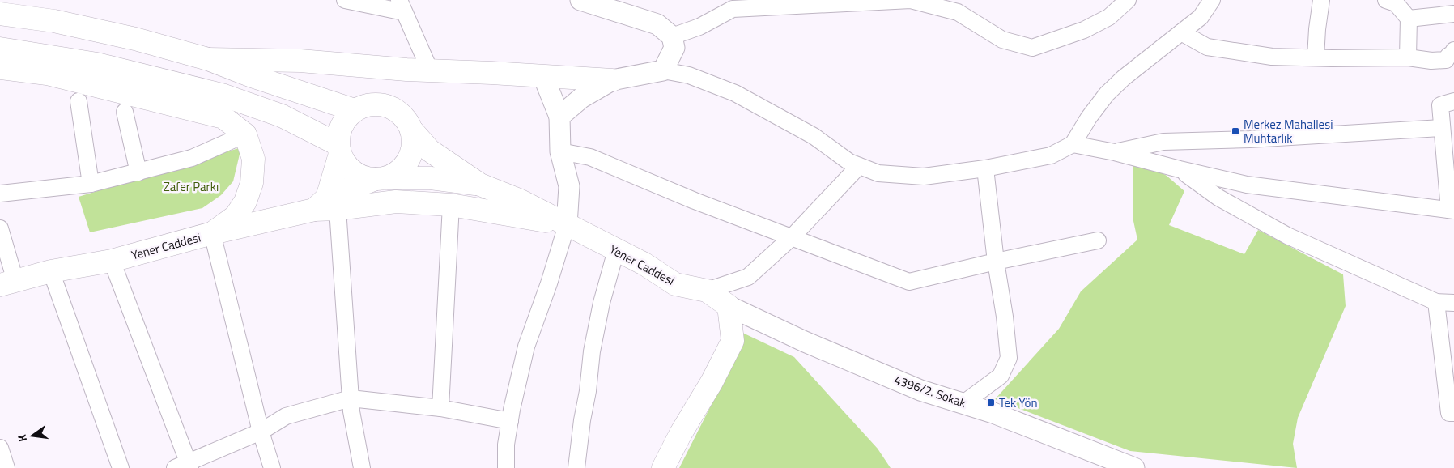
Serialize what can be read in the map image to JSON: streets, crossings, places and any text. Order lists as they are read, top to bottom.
{
  "streets": {
    "main road": ["Yener Caddesi"],
    "street": ["4396/2. Sokak"]
  },
  "crossings": [
    ["Yener Caddesi", "4396/2. Sokak"]
  ],
  "parks": ["Zafer Parkı"],
  "places": {
    "transit": ["Merkez Mahallesi Muhtarlık", "Tek Yön"]
  },
  "north": "left"
}
